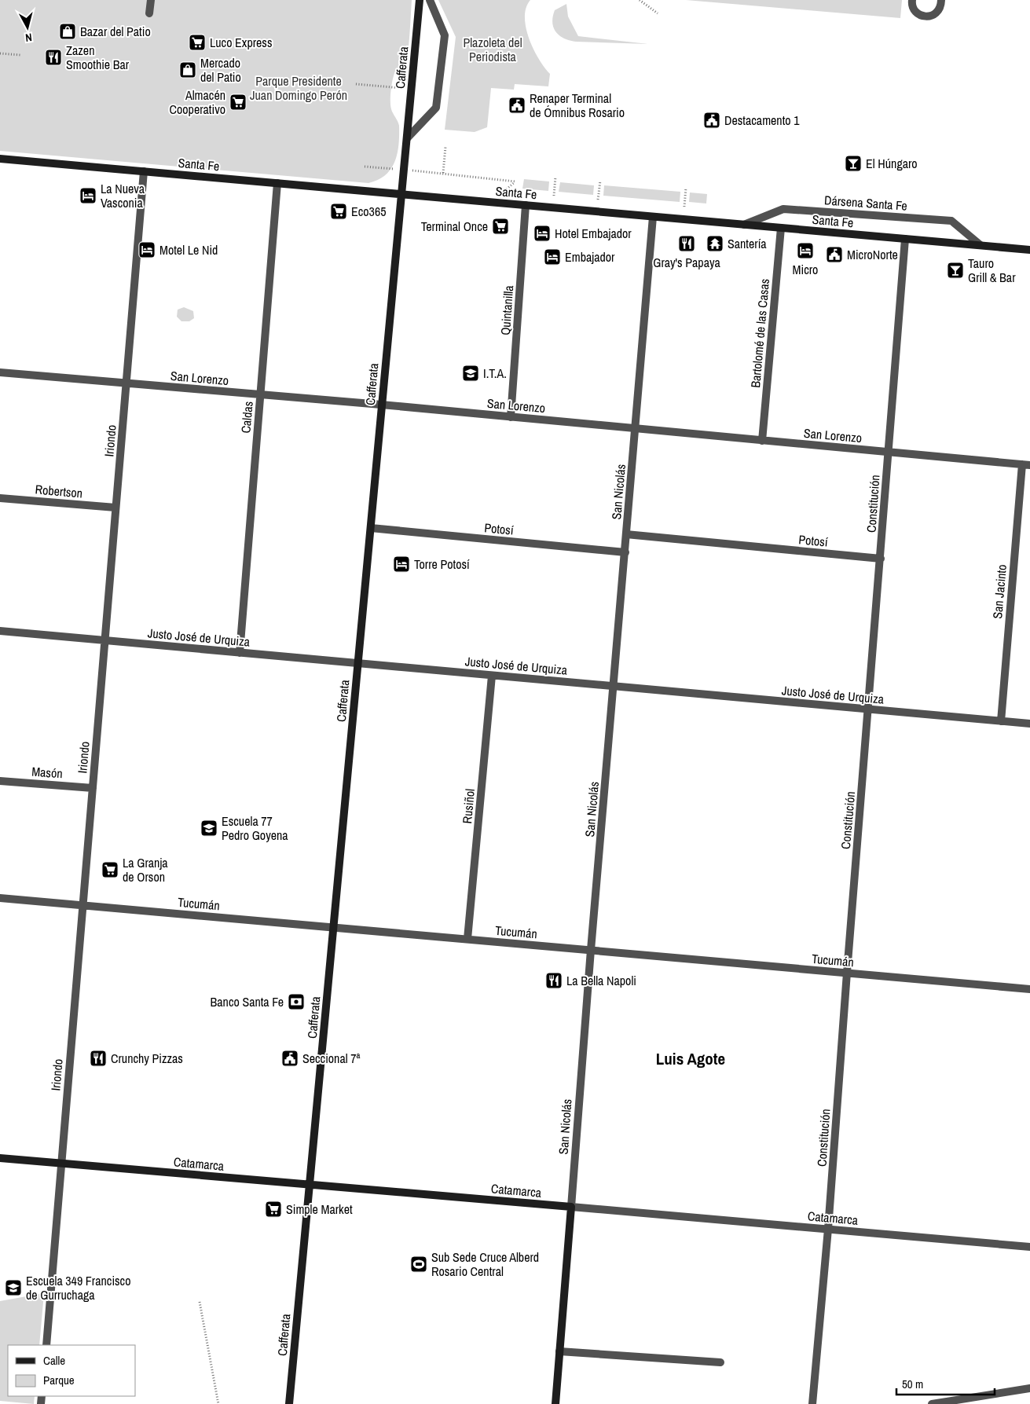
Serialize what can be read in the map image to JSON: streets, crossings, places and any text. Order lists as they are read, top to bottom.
{
  "streets": {
    "main road": [
      "Cafferata",
      "Santa Fe",
      "San Nicolás",
      "Catamarca"
    ],
    "street": [
      "Dársena Santa Fe",
      "Quintanilla",
      "Bartolomé de las Casas",
      "San Lorenzo",
      "Caldas",
      "Iriondo",
      "Robertson",
      "Constitución",
      "Potosí",
      "San Jacinto",
      "Justo José de Urquiza",
      "Masón",
      "Rusiñol",
      "Tucumán"
    ]
  },
  "crossings": [
    ["Cafferata", "Santa Fe"],
    ["Cafferata", "San Lorenzo"],
    ["Cafferata", "Potosí"],
    ["Cafferata", "Justo José de Urquiza"],
    ["Cafferata", "Tucumán"],
    ["Cafferata", "Catamarca"],
    ["Santa Fe", "Dársena Santa Fe"],
    ["Santa Fe", "Quintanilla"],
    ["Santa Fe", "Bartolomé de las Casas"],
    ["Santa Fe", "Caldas"],
    ["Santa Fe", "Iriondo"],
    ["Santa Fe", "San Nicolás"],
    ["Santa Fe", "Constitución"],
    ["Quintanilla", "San Lorenzo"],
    ["Bartolomé de las Casas", "San Lorenzo"],
    ["San Lorenzo", "Caldas"],
    ["San Lorenzo", "Iriondo"],
    ["San Lorenzo", "San Nicolás"],
    ["San Lorenzo", "Constitución"],
    ["San Lorenzo", "San Jacinto"],
    ["Caldas", "Justo José de Urquiza"],
    ["Iriondo", "Robertson"],
    ["Iriondo", "Justo José de Urquiza"],
    ["Iriondo", "Masón"],
    ["Iriondo", "Tucumán"],
    ["Iriondo", "Catamarca"],
    ["San Nicolás", "Potosí"],
    ["San Nicolás", "Justo José de Urquiza"],
    ["San Nicolás", "Tucumán"],
    ["San Nicolás", "Catamarca"],
    ["Constitución", "Potosí"],
    ["Constitución", "Justo José de Urquiza"],
    ["Constitución", "Tucumán"],
    ["Constitución", "Catamarca"],
    ["San Jacinto", "Justo José de Urquiza"],
    ["Justo José de Urquiza", "Rusiñol"],
    ["Rusiñol", "Tucumán"]
  ],
  "districts": ["Luis Agote"],
  "parks": ["Plazoleta del Periodista", "Parque Presidente Juan Domingo Perón"],
  "places": {
    "shop": ["Bazar del Patio", "Mercado del Patio"],
    "supermarket": [
      "Luco Express",
      "Almacén Cooperativo",
      "Eco365",
      "Terminal Once",
      "La Granja de Orson",
      "Simple Market"
    ],
    "restaurant": [
      "Zazen Smoothie Bar",
      "Gray's Papaya",
      "La Bella Napoli",
      "Crunchy Pizzas"
    ],
    "public building": [
      "Renaper Terminal de Ómnibus Rosario",
      "Destacamento 1",
      "MicroNorte",
      "Seccional 7ª"
    ],
    "bar": ["El Húngaro", "Tauro Grill & Bar"],
    "hotel": [
      "La Nueva Vasconia",
      "Hotel Embajador",
      "Motel Le Nid",
      "Micro",
      "Embajador",
      "Torre Potosí"
    ],
    "temple": ["Santería"],
    "school or university": ["I.T.A.", "Escuela 77 Pedro Goyena", "Escuela 349 Francisco de Gurruchaga"],
    "bank": ["Banco Santa Fe"],
    "sports": ["Sub Sede Cruce Alberd Rosario Central"]
  },
  "legend": ["Calle", "Parque"],
  "scale_bar": "50 m",
  "north": "bottom"
}
